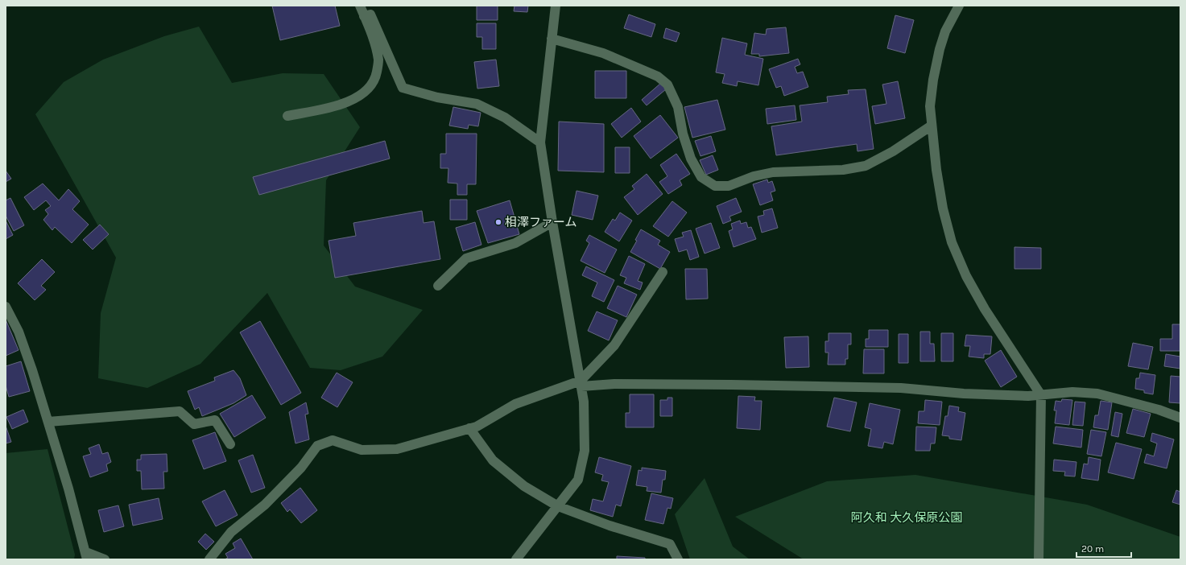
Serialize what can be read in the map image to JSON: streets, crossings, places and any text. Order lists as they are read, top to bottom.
{
  "parks": ["阿久和 大久保原公園"],
  "places": ["相澤ファーム"],
  "scale_bar": "20 m"
}
